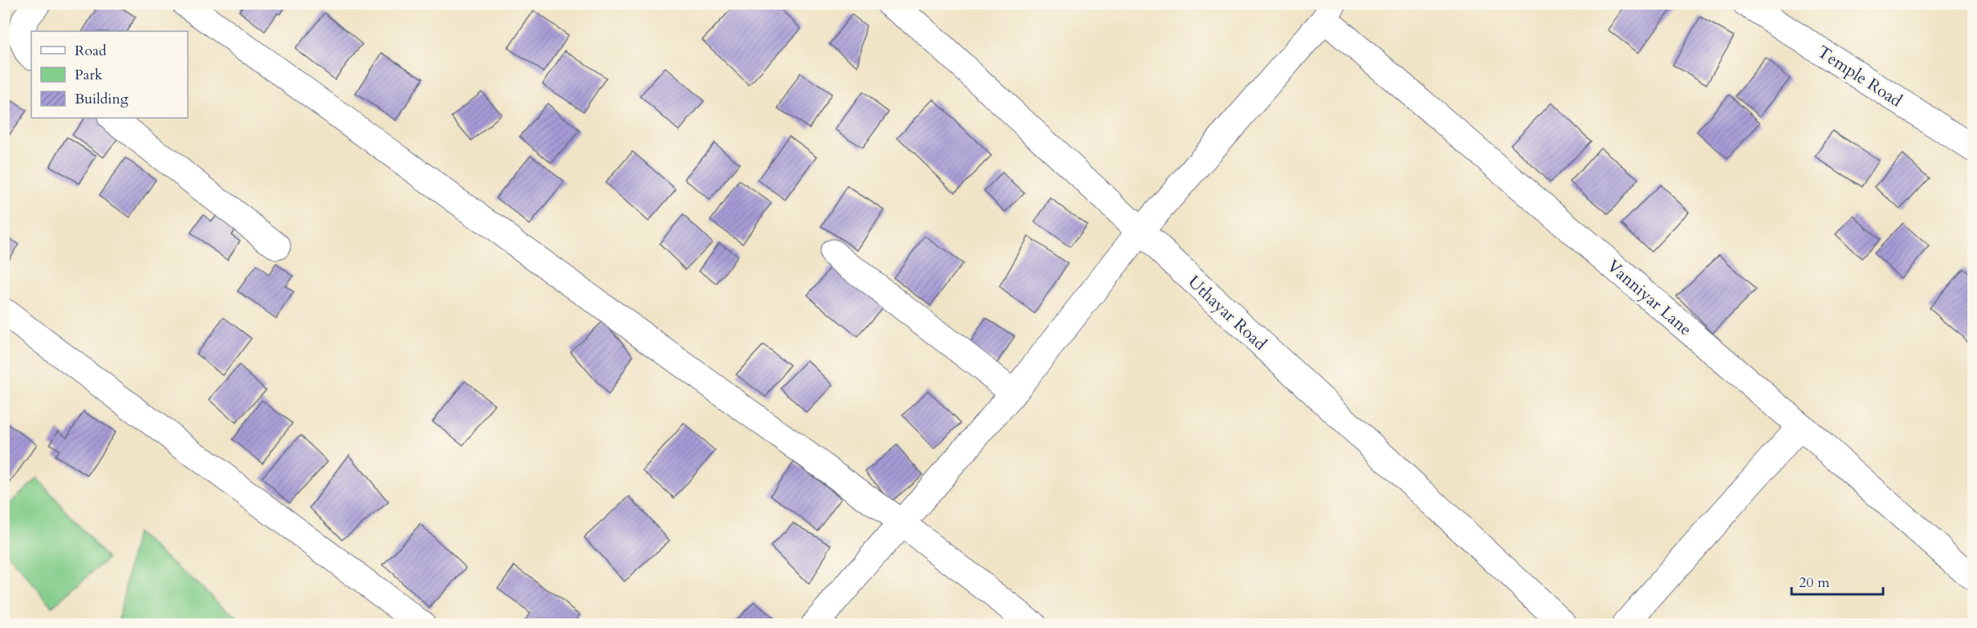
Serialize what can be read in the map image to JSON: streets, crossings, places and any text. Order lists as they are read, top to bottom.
{
  "streets": {
    "street": ["Temple Road", "Vanniyar Lane", "Uthayar Road"]
  },
  "legend": ["Road", "Park", "Building"],
  "scale_bar": "20 m"
}
